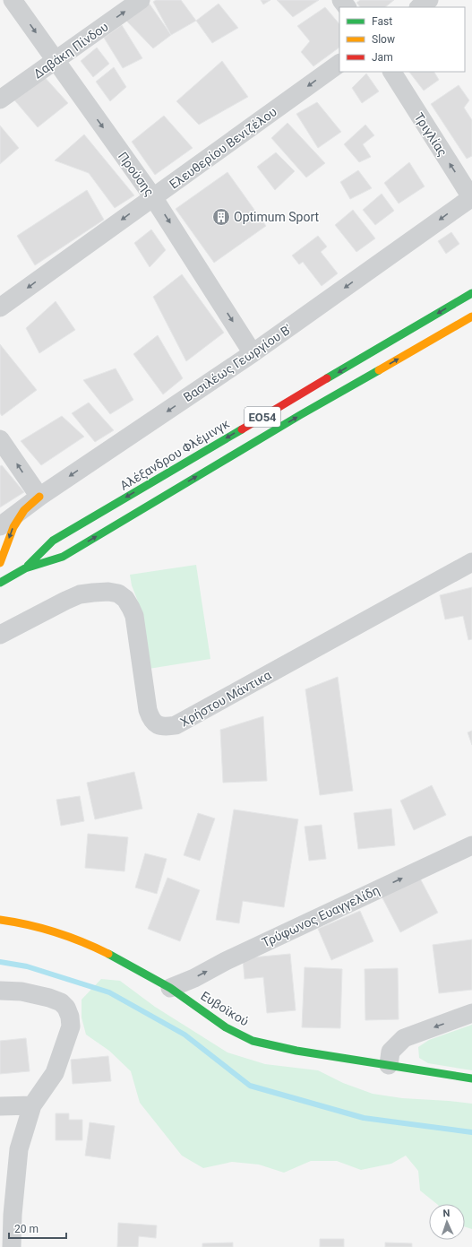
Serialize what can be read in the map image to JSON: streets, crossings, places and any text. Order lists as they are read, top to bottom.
{
  "streets": {
    "main road": ["ΕΟ54", "Αλέξανδρου Φλέμινγκ", "Ευβοϊκού"],
    "street": [
      "Δαβάκη Πίνδου",
      "Τριγλίας",
      "Ελευθερίου Βενιζέλου",
      "Προύσης",
      "Βασιλέως Γεωργίου Β'",
      "Χρήστου Μάντικα",
      "Τρύφωνος Ευαγγελίδη"
    ]
  },
  "crossings": [
    ["Δαβάκη Πίνδου", "Προύσης"],
    ["Τριγλίας", "Βασιλέως Γεωργίου Β'"],
    ["Ελευθερίου Βενιζέλου", "Προύσης"],
    ["Προύσης", "Βασιλέως Γεωργίου Β'"],
    ["Τρύφωνος Ευαγγελίδη", "Ευβοϊκού"]
  ],
  "one_way": [
    "Δαβάκη Πίνδου",
    "Τριγλίας",
    "Ελευθερίου Βενιζέλου",
    "Προύσης",
    "Βασιλέως Γεωργίου Β'"
  ],
  "places": {
    "building": ["Optimum Sport"]
  },
  "legend": ["Fast", "Slow", "Jam"],
  "scale_bar": "20 m",
  "north": "top"
}
